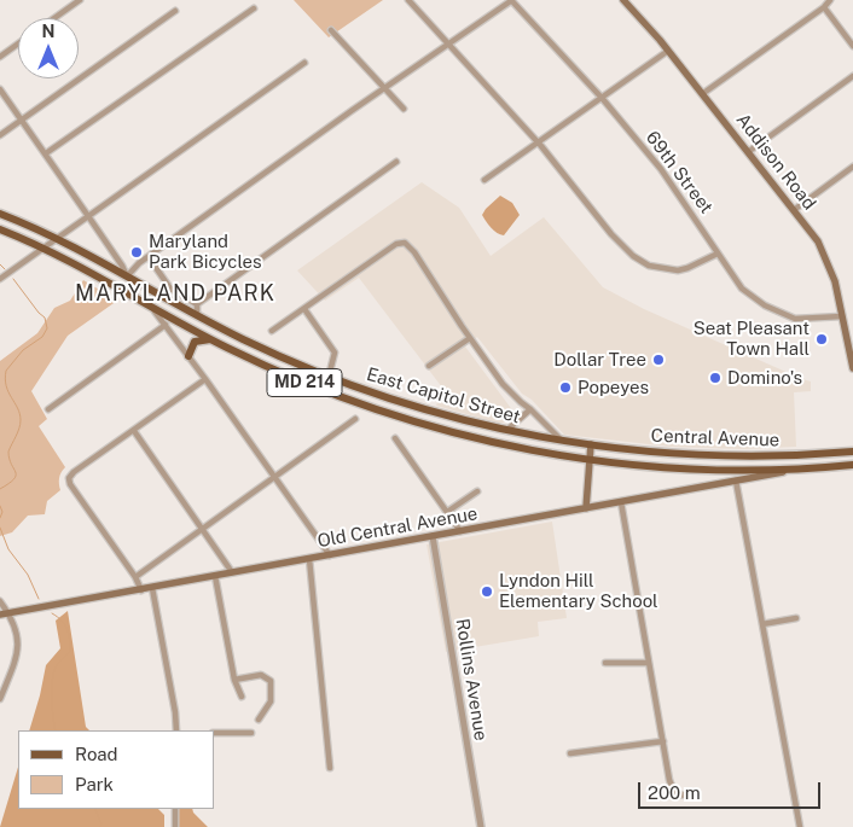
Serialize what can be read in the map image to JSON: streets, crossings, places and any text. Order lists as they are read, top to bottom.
{
  "streets": {
    "main road": [
      "Addison Road",
      "MD 214",
      "East Capitol Street",
      "Central Avenue",
      "Old Central Avenue"
    ],
    "street": ["69th Street", "Rollins Avenue"]
  },
  "crossings": [
    ["Addison Road", "69th Street"],
    ["East Capitol Street", "Central Avenue"],
    ["Central Avenue", "Old Central Avenue"],
    ["Old Central Avenue", "Rollins Avenue"]
  ],
  "districts": ["MARYLAND PARK"],
  "places": [
    "Maryland Park Bicycles",
    "Seat Pleasant Town Hall",
    "Dollar Tree",
    "Domino's",
    "Popeyes",
    "Lyndon Hill Elementary School"
  ],
  "legend": ["Road", "Park"],
  "scale_bar": "200 m",
  "north": "top"
}
